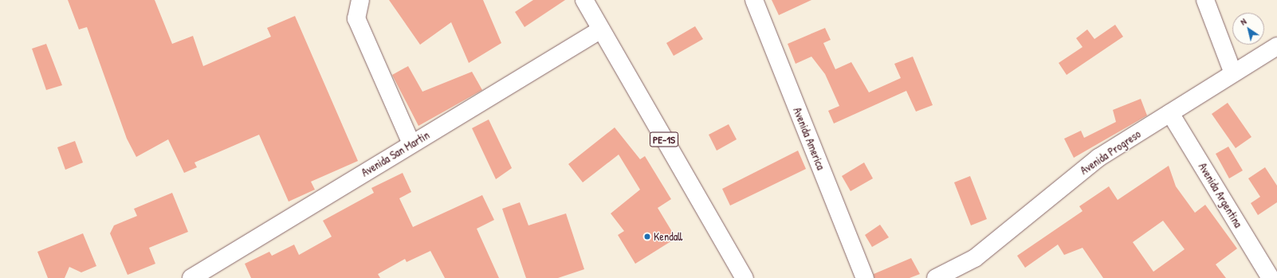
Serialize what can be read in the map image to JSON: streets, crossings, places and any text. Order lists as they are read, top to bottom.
{
  "streets": {
    "main road": [
      "Avenida America",
      "PE-1S",
      "Avenida Progreso",
      "Avenida San Martin",
      "Avenida Argentina"
    ]
  },
  "crossings": [
    ["PE-1S", "Avenida San Martin"],
    ["Avenida Progreso", "Avenida Argentina"]
  ],
  "places": ["Kendall"],
  "north": "top left"
}
